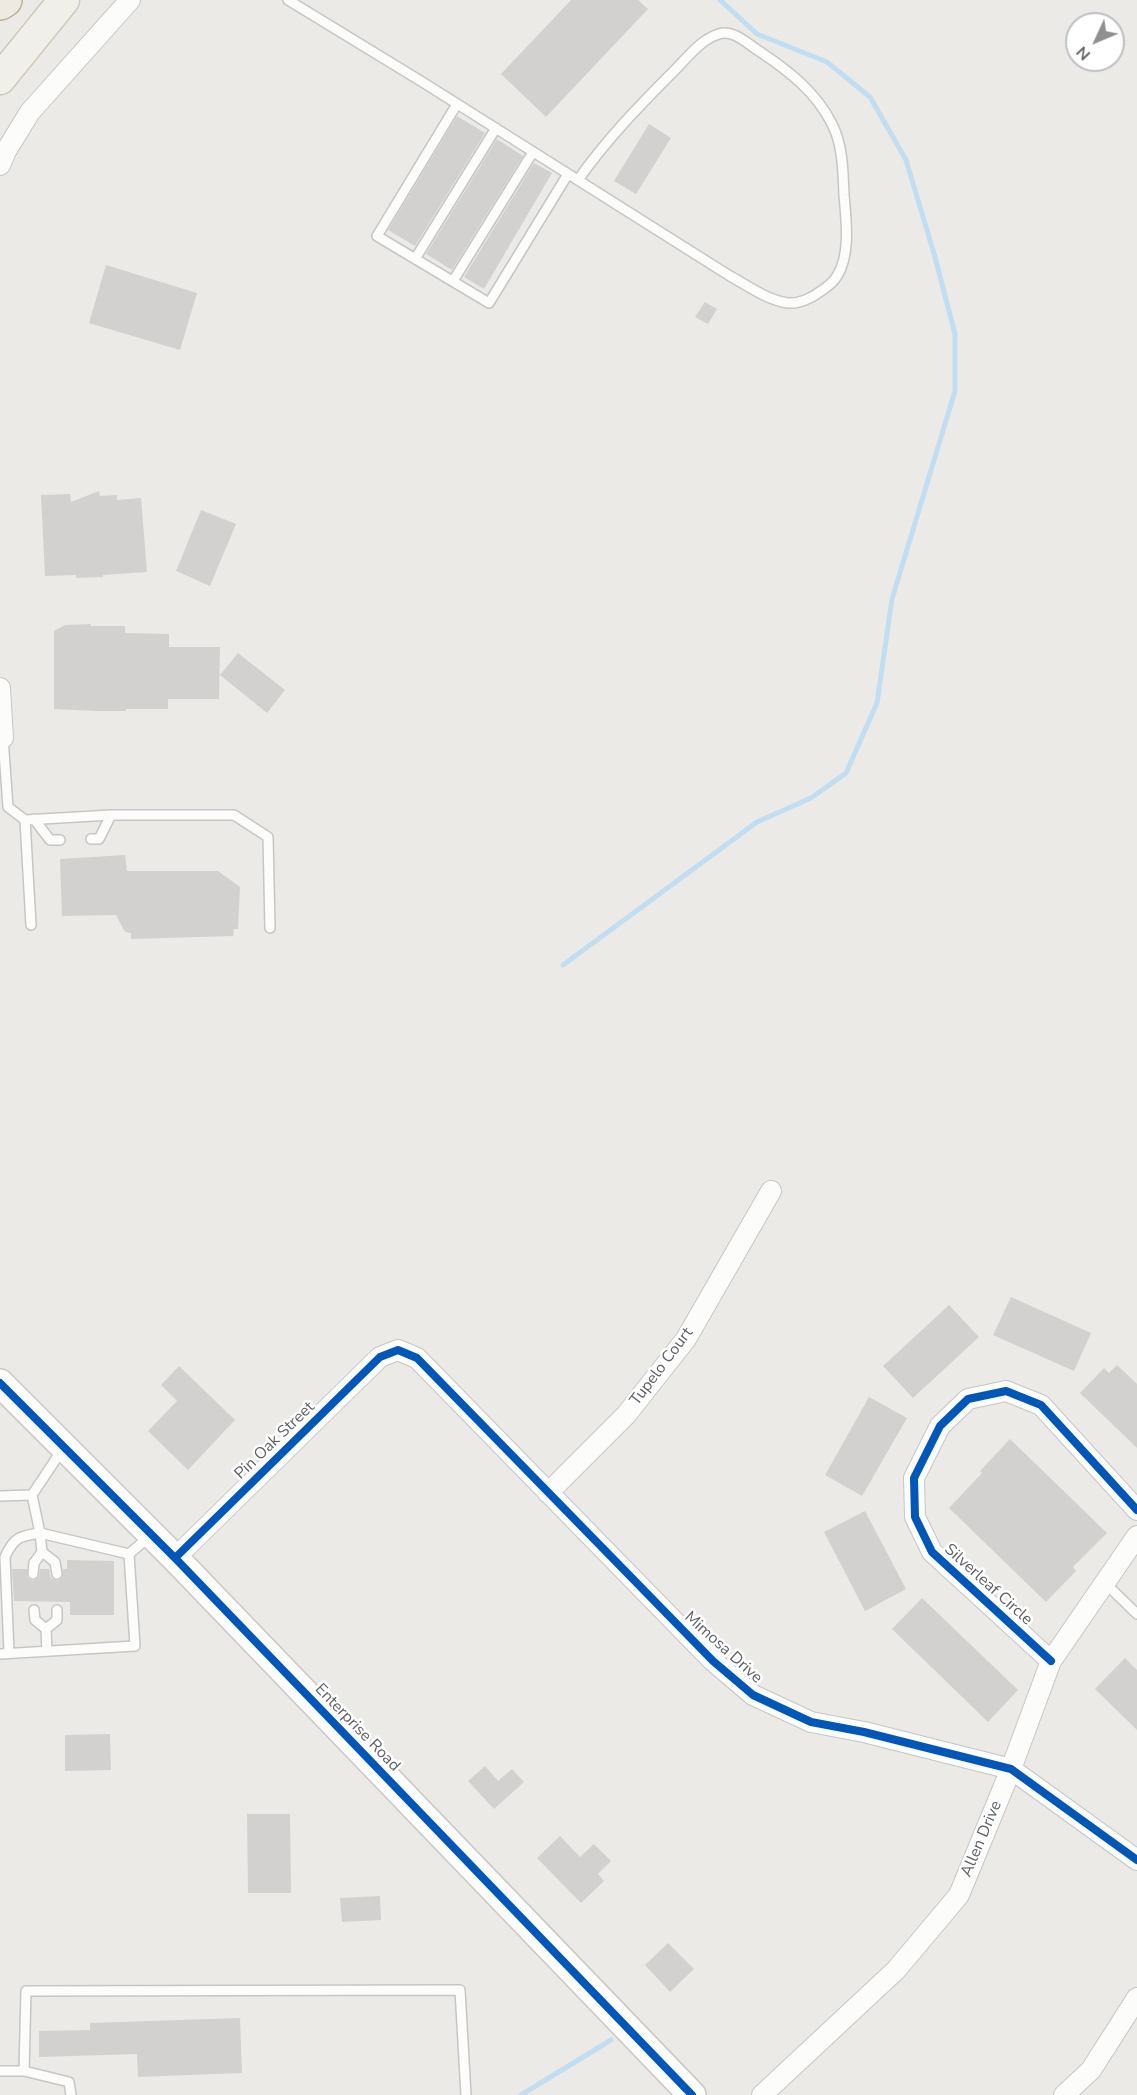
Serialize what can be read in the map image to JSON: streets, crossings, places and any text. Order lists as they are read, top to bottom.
{
  "streets": {
    "street": [
      "Tupelo Court",
      "Pin Oak Street",
      "Silverleaf Circle",
      "Mimosa Drive",
      "Enterprise Road",
      "Allen Drive"
    ]
  },
  "crossings": [
    ["Tupelo Court", "Mimosa Drive"],
    ["Pin Oak Street", "Mimosa Drive"],
    ["Pin Oak Street", "Enterprise Road"],
    ["Silverleaf Circle", "Allen Drive"],
    ["Mimosa Drive", "Allen Drive"]
  ],
  "north": "bottom left"
}
